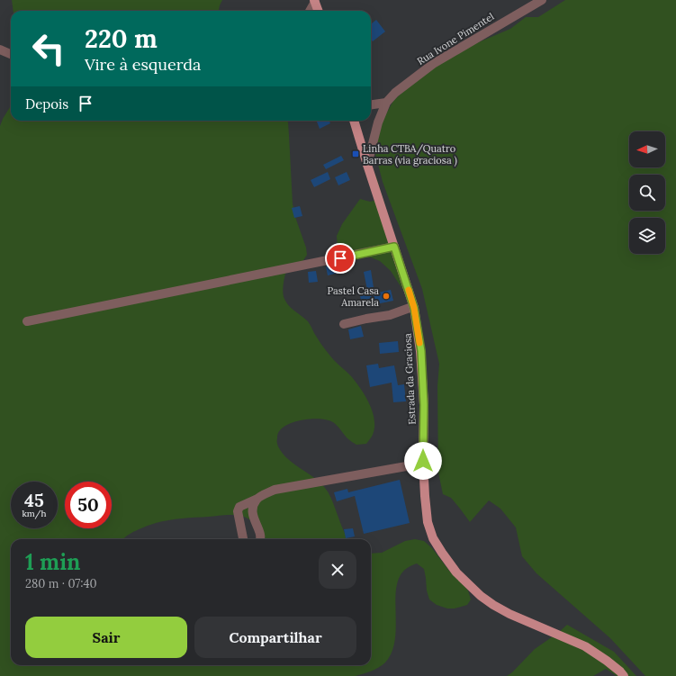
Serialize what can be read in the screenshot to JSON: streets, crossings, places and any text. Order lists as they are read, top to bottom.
{
  "streets": {
    "main road": ["Estrada da Graciosa"],
    "street": ["Rua Ivone Pimentel"]
  },
  "crossings": [
    ["Rua Ivone Pimentel", "Estrada da Graciosa"]
  ],
  "places": {
    "transit": ["Linha CTBA/Quatro Barras (via graciosa )"],
    "other": ["Pastel Casa Amarela"]
  },
  "north": "left",
  "page": {
    "turn": ["220 m", "Vire à esquerda"],
    "then": "Depois",
    "speed": "45 km/h",
    "limit": "50",
    "heading": ["1 min", "280 m · 07:40"],
    "buttons": ["Sair", "Compartilhar"]
  }
}
